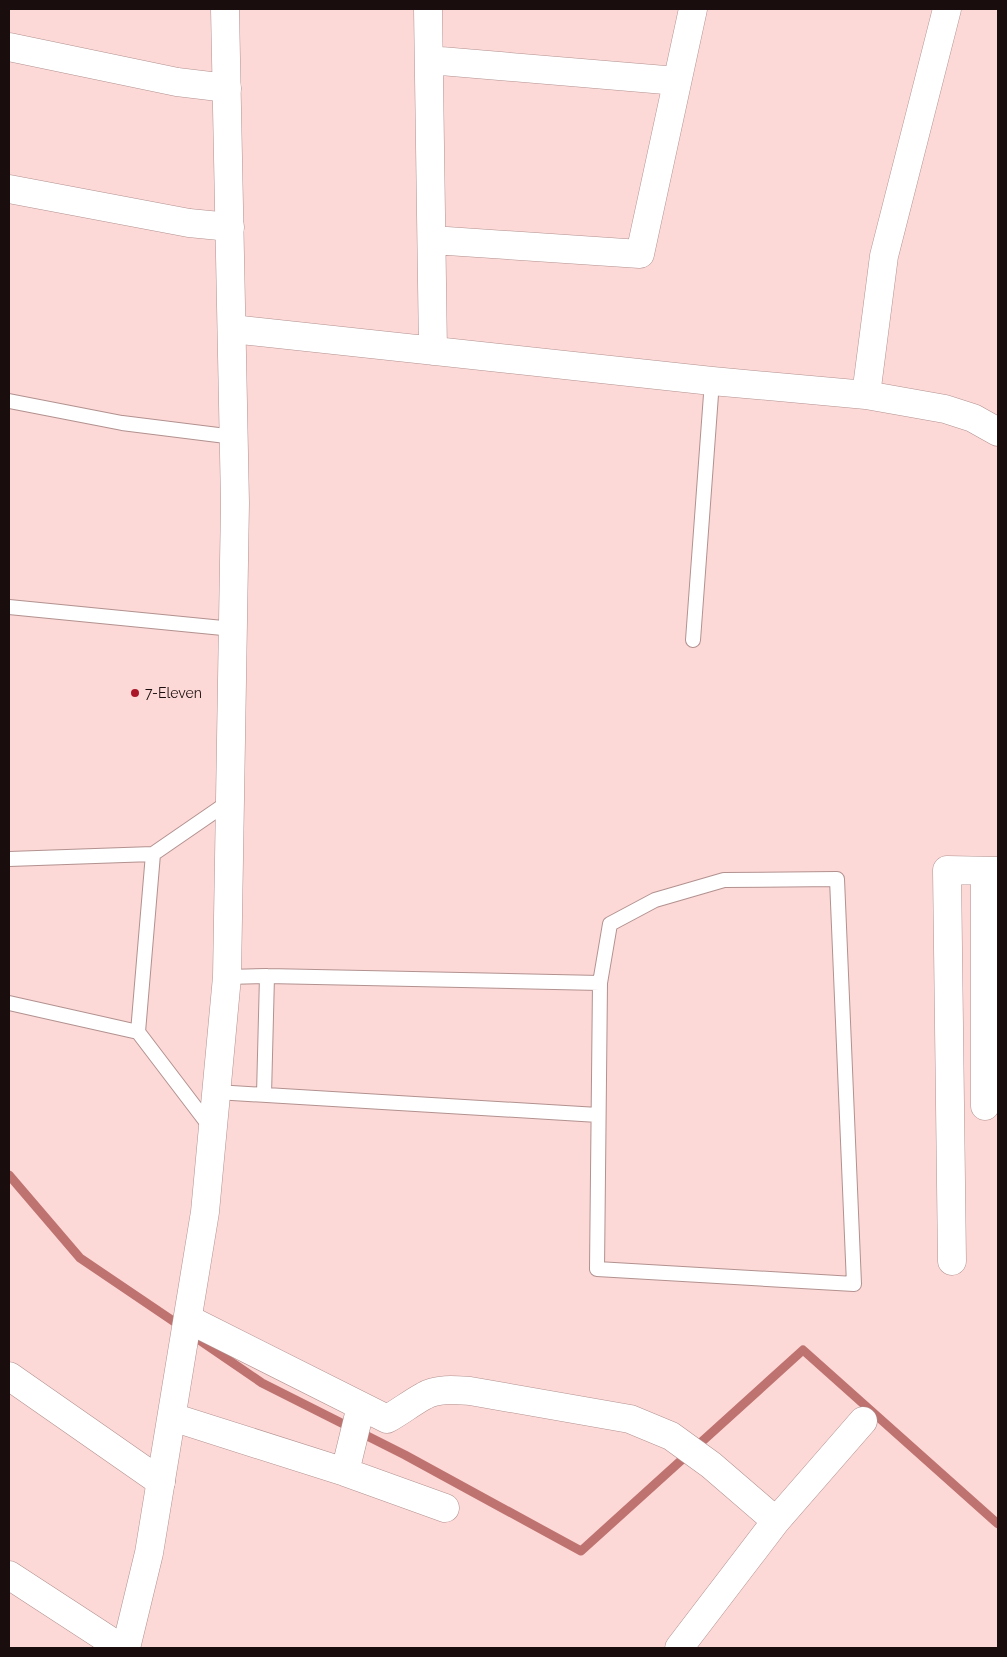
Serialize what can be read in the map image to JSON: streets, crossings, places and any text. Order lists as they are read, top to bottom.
{
  "places": ["7-Eleven"]
}
